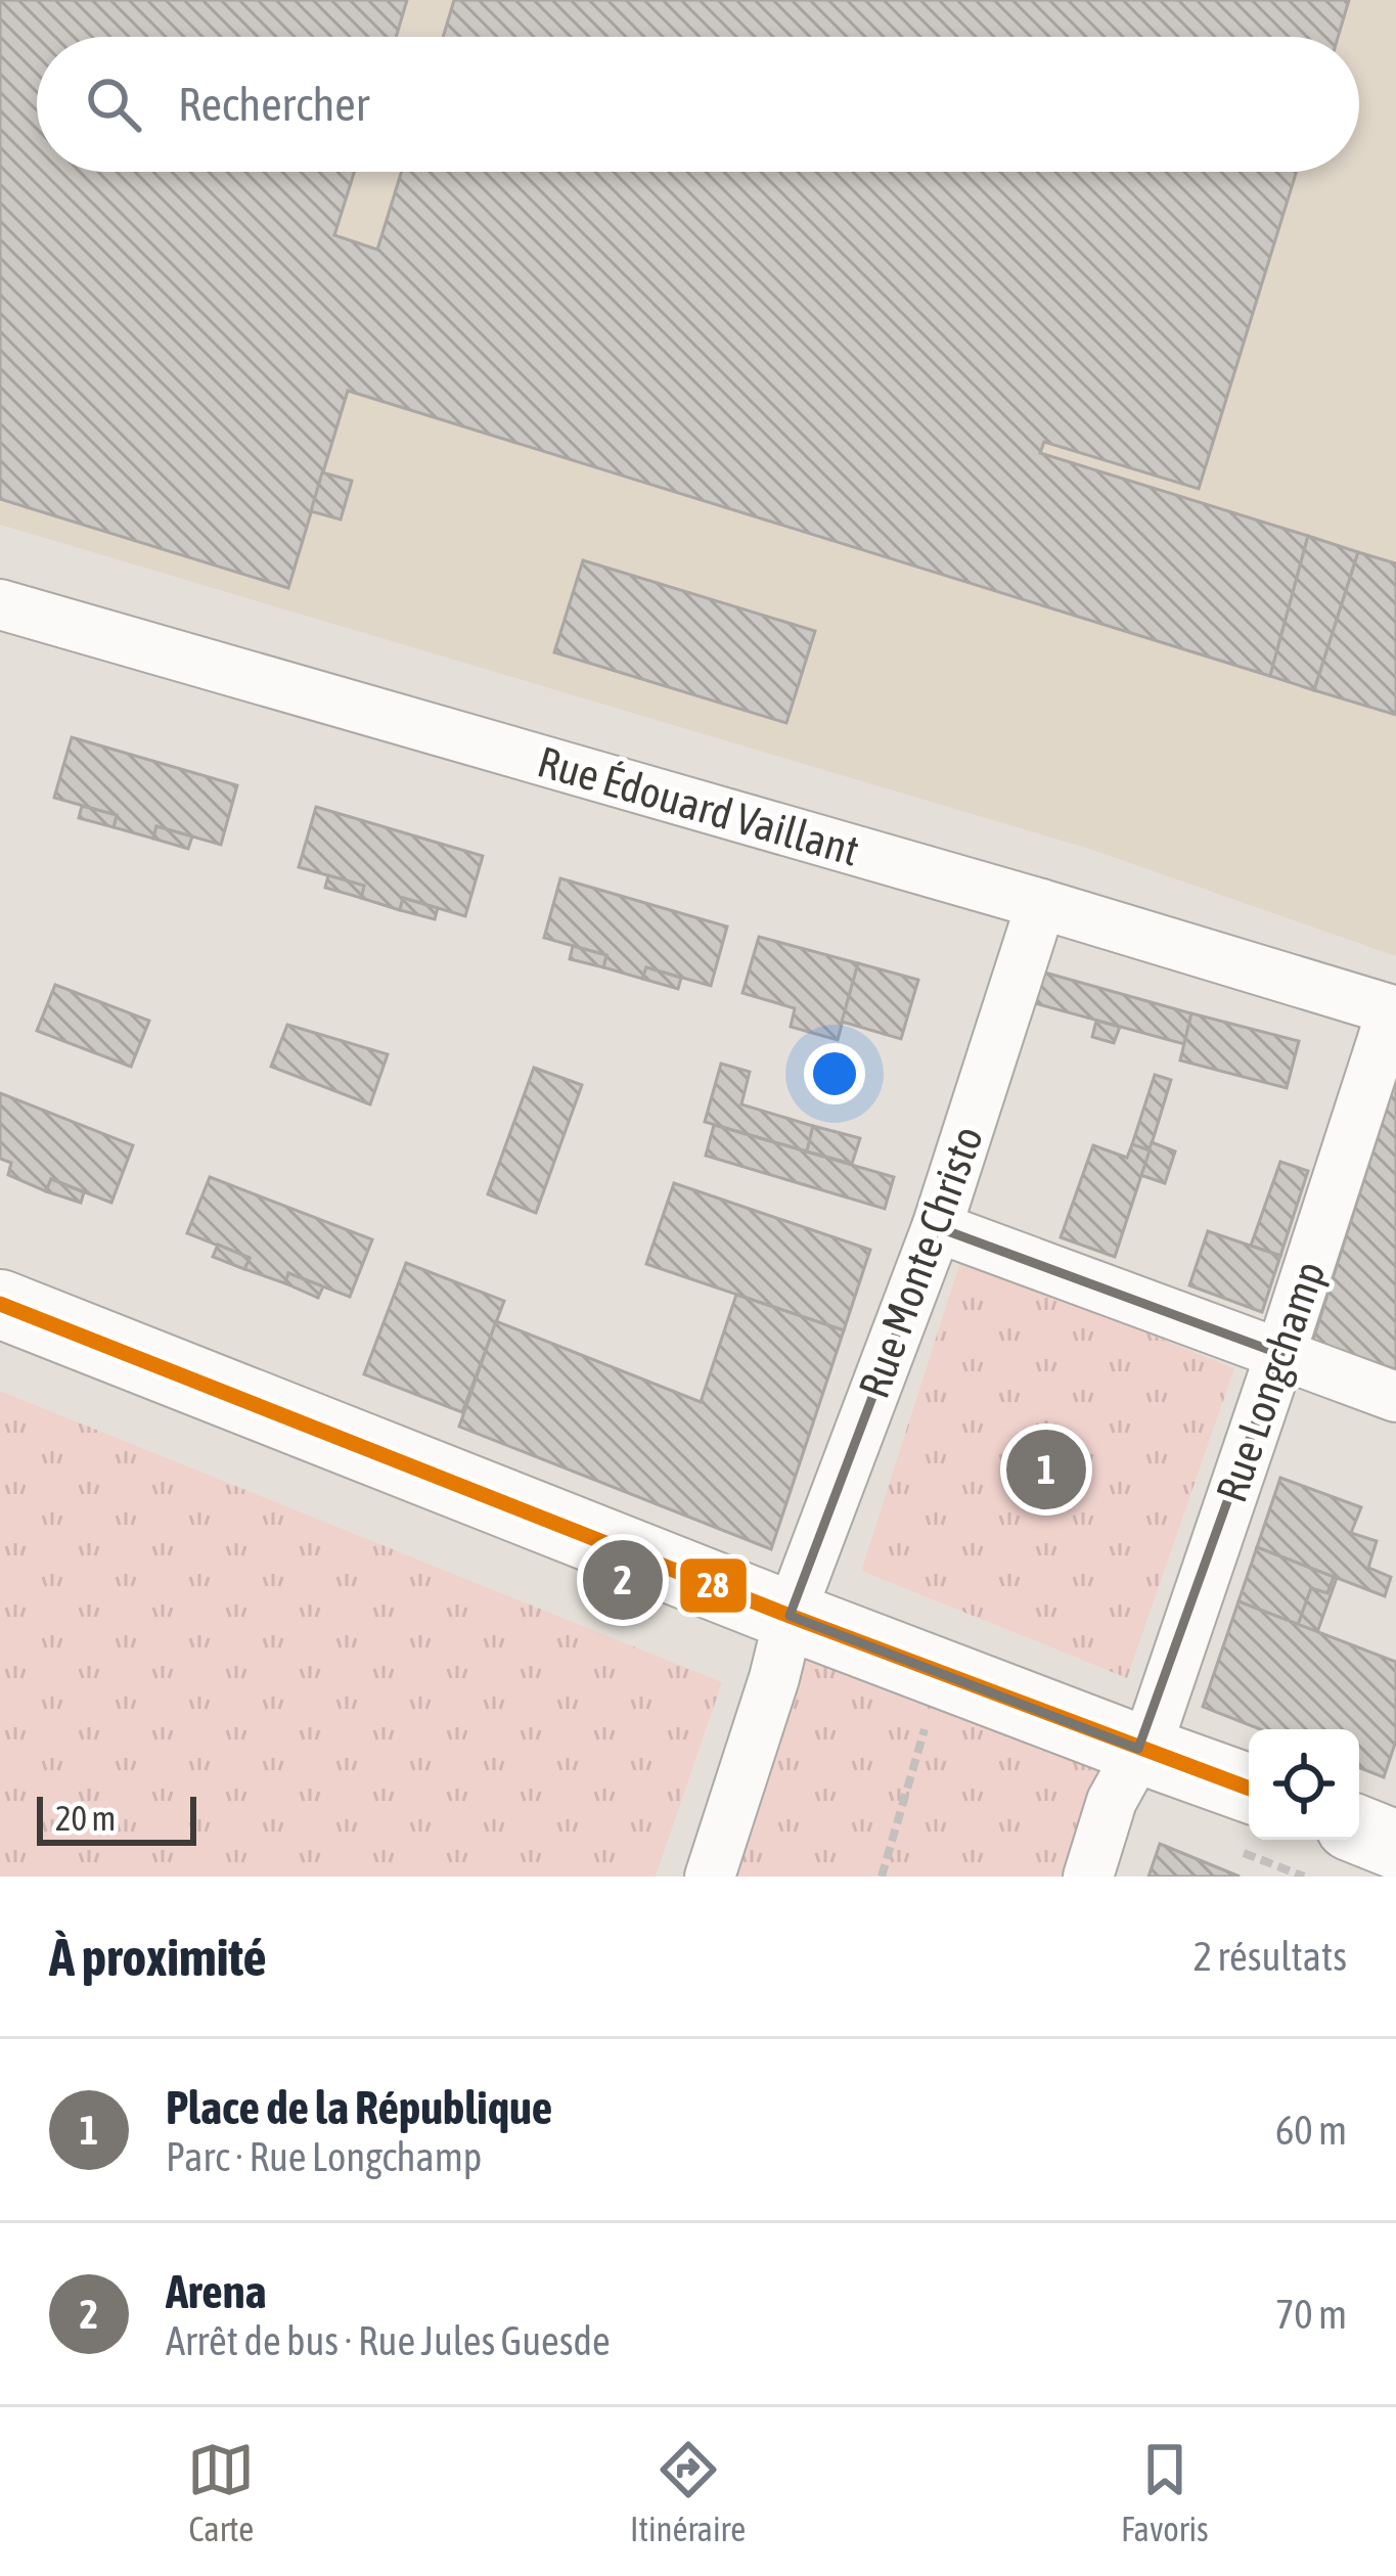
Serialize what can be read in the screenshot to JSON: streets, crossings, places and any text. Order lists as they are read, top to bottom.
{
  "streets": {
    "street": ["Rue Édouard Vaillant", "Rue Monte Christo", "Rue Longchamp"]
  },
  "crossings": [
    ["Rue Édouard Vaillant", "Rue Monte Christo"],
    ["Rue Édouard Vaillant", "Rue Longchamp"]
  ],
  "lines": ["transit line 28"],
  "scale_bar": "20 m",
  "page": {
    "search": "Rechercher",
    "pins": ["1", "2"],
    "scale": "20 m",
    "heading": ["À proximité", "2 résultats"],
    "list": [
      {
        "mark": "1",
        "name": "Place de la République",
        "note": "Parc · Rue Longchamp",
        "value": "60 m"
      },
      {
        "mark": "2",
        "name": "Arena",
        "note": "Arrêt de bus · Rue Jules Guesde",
        "value": "70 m"
      }
    ],
    "nav": ["Carte", "Itinéraire", "Favoris"]
  }
}
